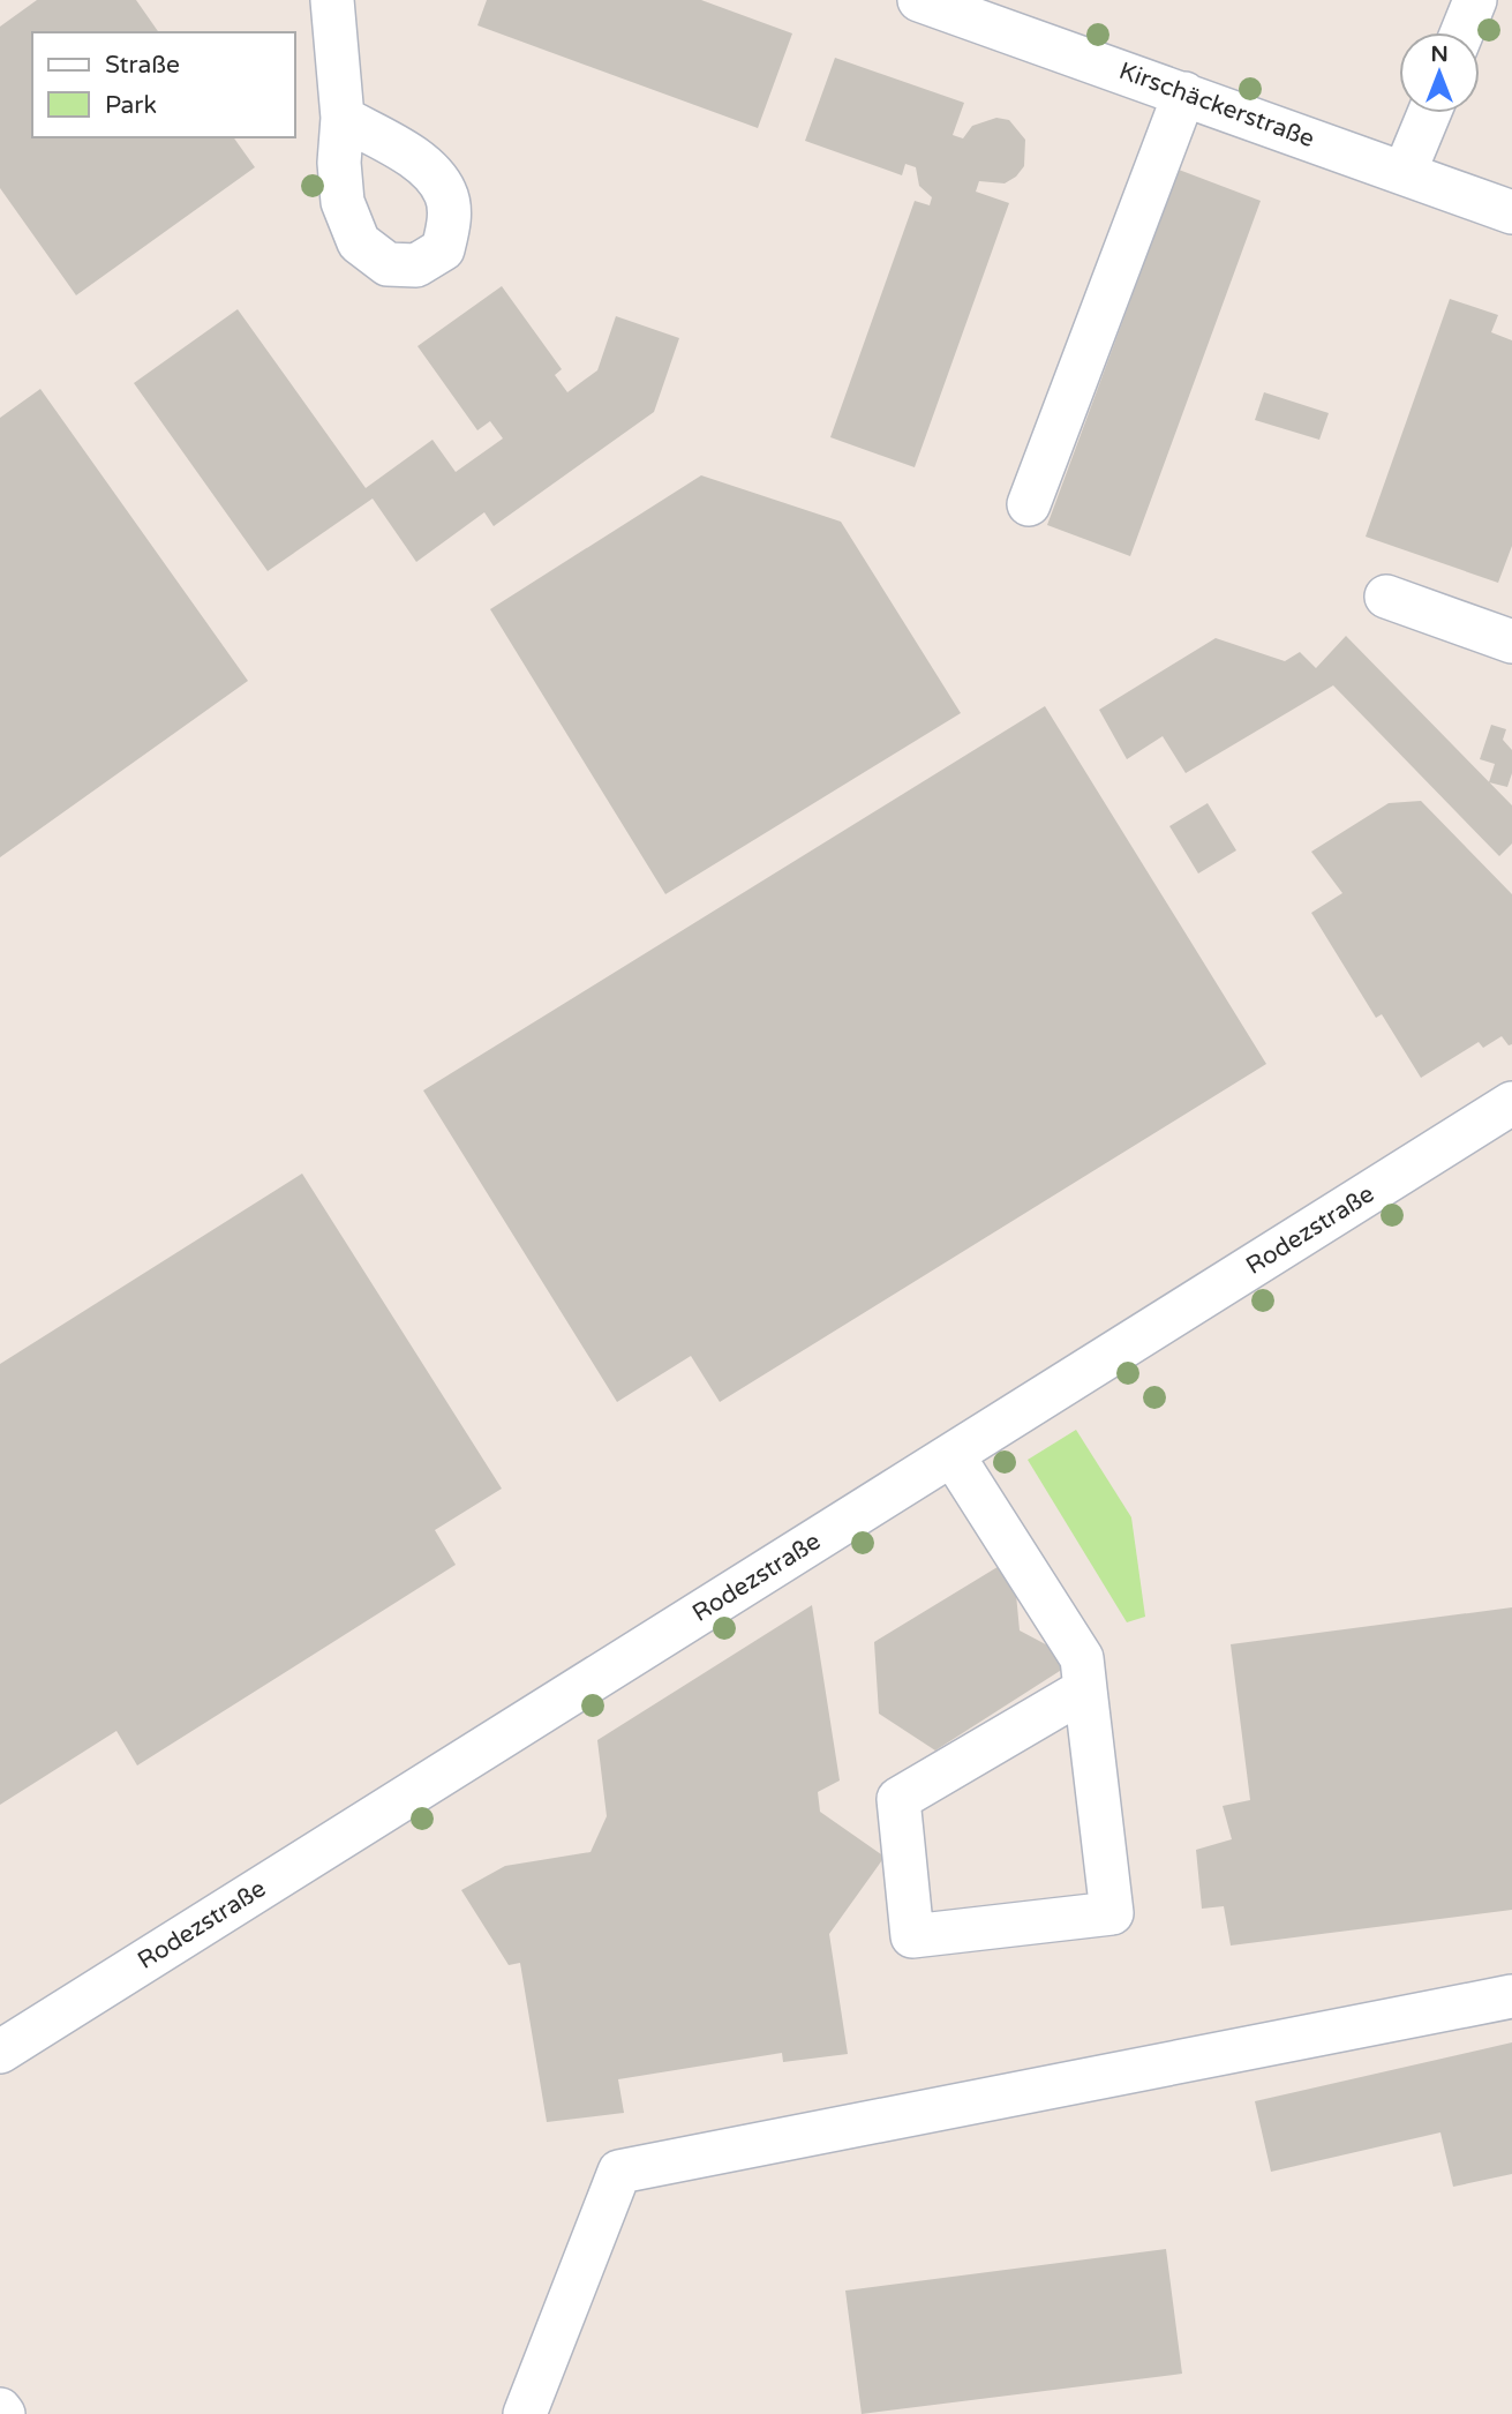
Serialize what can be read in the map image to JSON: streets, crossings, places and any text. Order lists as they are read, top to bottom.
{
  "streets": {
    "street": ["Kirschäckerstraße", "Rodezstraße"]
  },
  "legend": ["Straße", "Park"],
  "north": "top"
}
